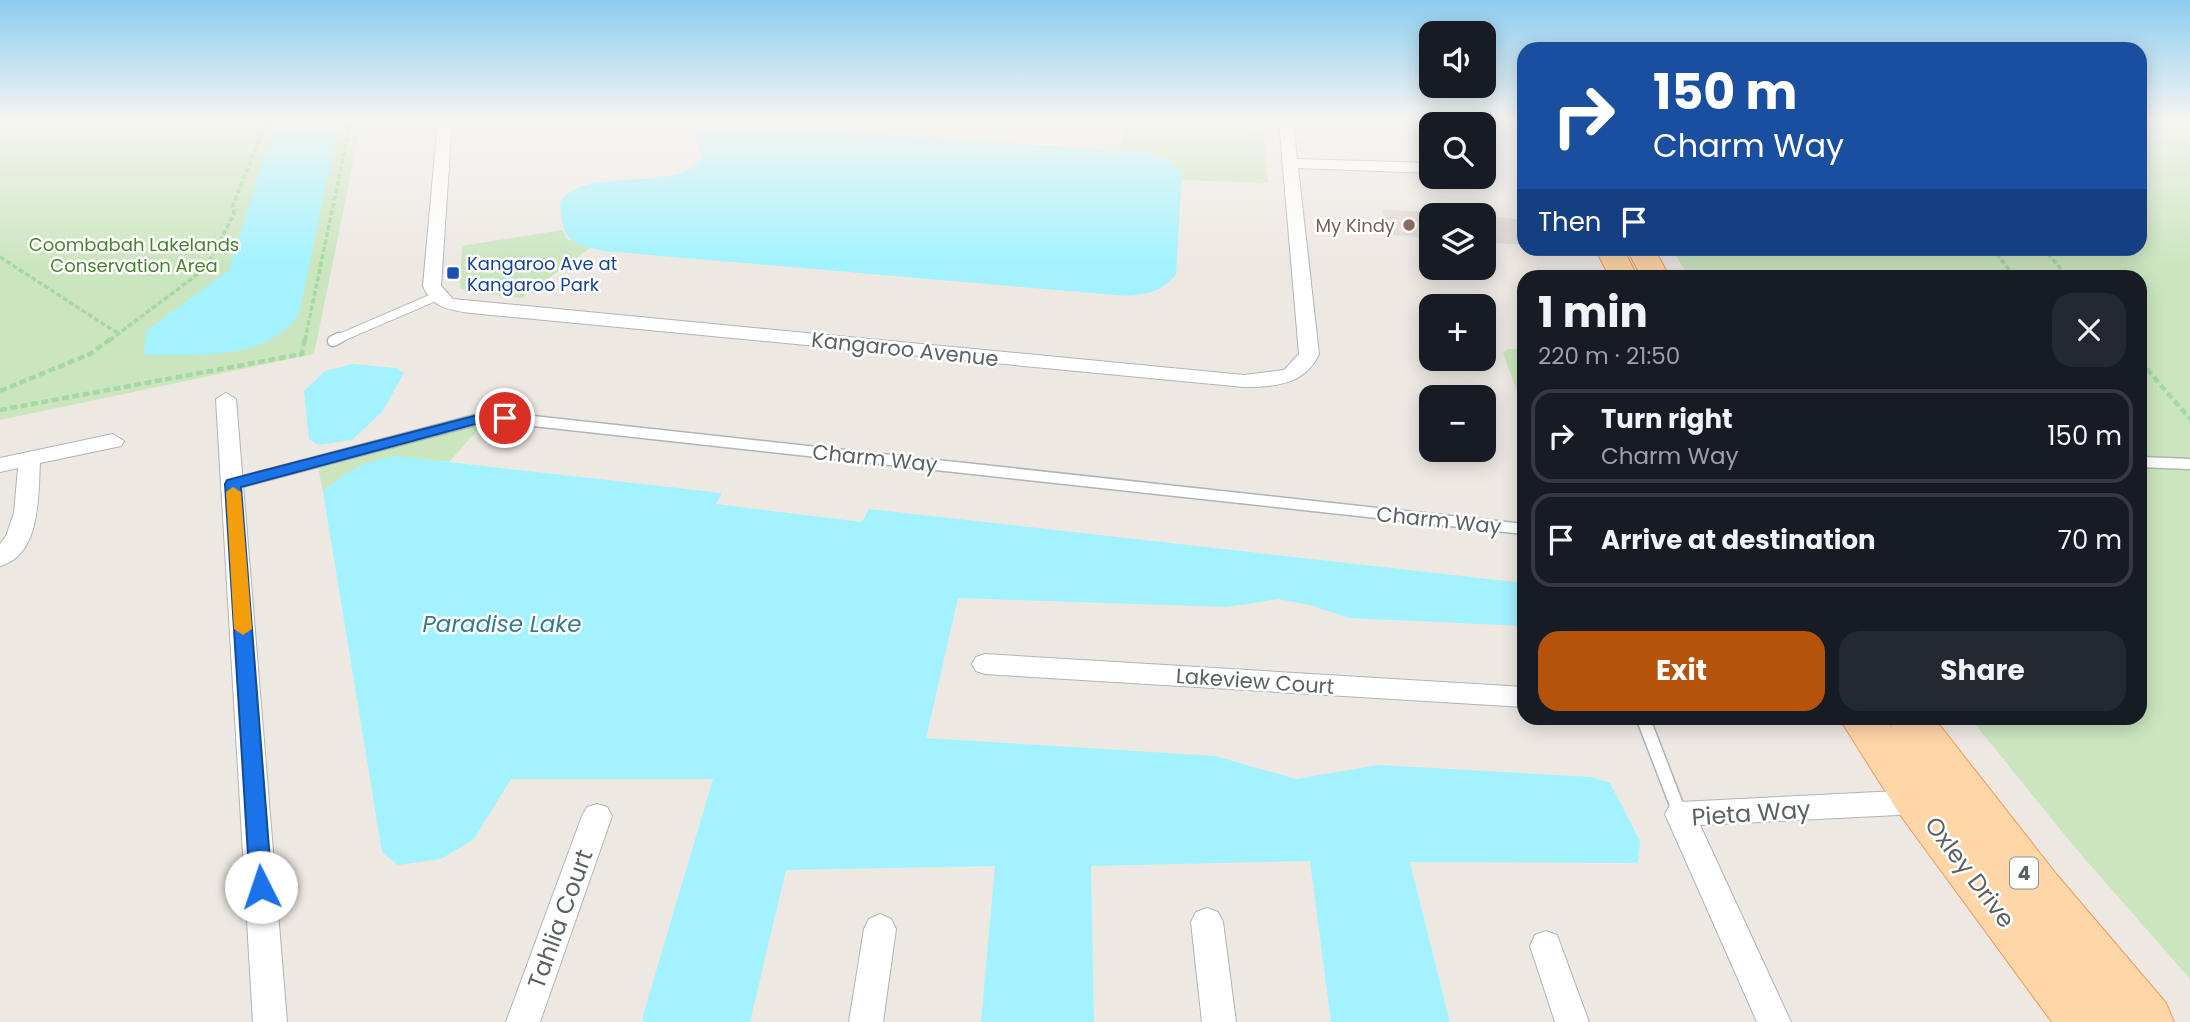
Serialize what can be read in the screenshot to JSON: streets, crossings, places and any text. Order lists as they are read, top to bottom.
{
  "streets": {
    "main road": ["Oxley Drive", "4"],
    "street": [
      "Kangaroo Avenue",
      "Lakeview Court",
      "Pieta Way",
      "Tahlia Court"
    ],
    "lane": ["Charm Way"]
  },
  "crossings": [
    ["Pieta Way", "Oxley Drive"]
  ],
  "water": ["Paradise Lake"],
  "parks": ["Coombabah Lakelands Conservation Area"],
  "places": {
    "other": ["My Kindy"],
    "transit": ["Kangaroo Ave at Kangaroo Park"]
  },
  "page": {
    "map_buttons": ["+", "−"],
    "turn": ["150 m", "Charm Way"],
    "then": "Then",
    "heading": ["1 min", "220 m · 21:50"],
    "list": [
      {
        "name": "Turn right",
        "note": "Charm Way",
        "value": "150 m"
      },
      {
        "name": "Arrive at destination",
        "value": "70 m"
      }
    ],
    "buttons": ["Exit", "Share"]
  }
}
